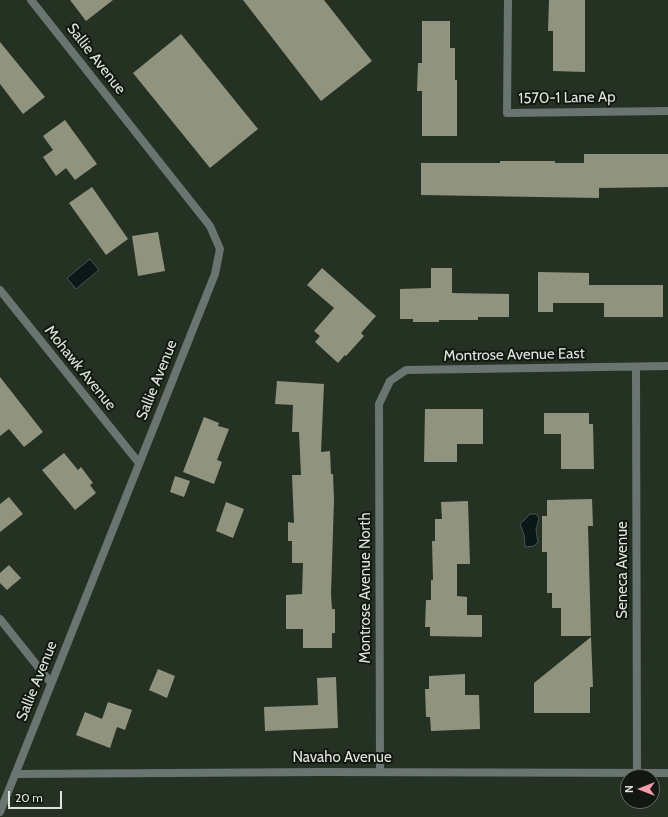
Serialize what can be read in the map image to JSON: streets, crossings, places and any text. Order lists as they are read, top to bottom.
{
  "streets": {
    "street": [
      "Sallie Avenue",
      "1570-1 Lane Ap",
      "Montrose Avenue East",
      "Mohawk Avenue",
      "Seneca Avenue",
      "Montrose Avenue North",
      "Navaho Avenue"
    ]
  },
  "crossings": [
    ["Sallie Avenue", "Mohawk Avenue"],
    ["Sallie Avenue", "Navaho Avenue"],
    ["Montrose Avenue East", "Seneca Avenue"],
    ["Montrose Avenue East", "Montrose Avenue North"],
    ["Montrose Avenue North", "Navaho Avenue"]
  ],
  "scale_bar": "20 m",
  "north": "left"
}
